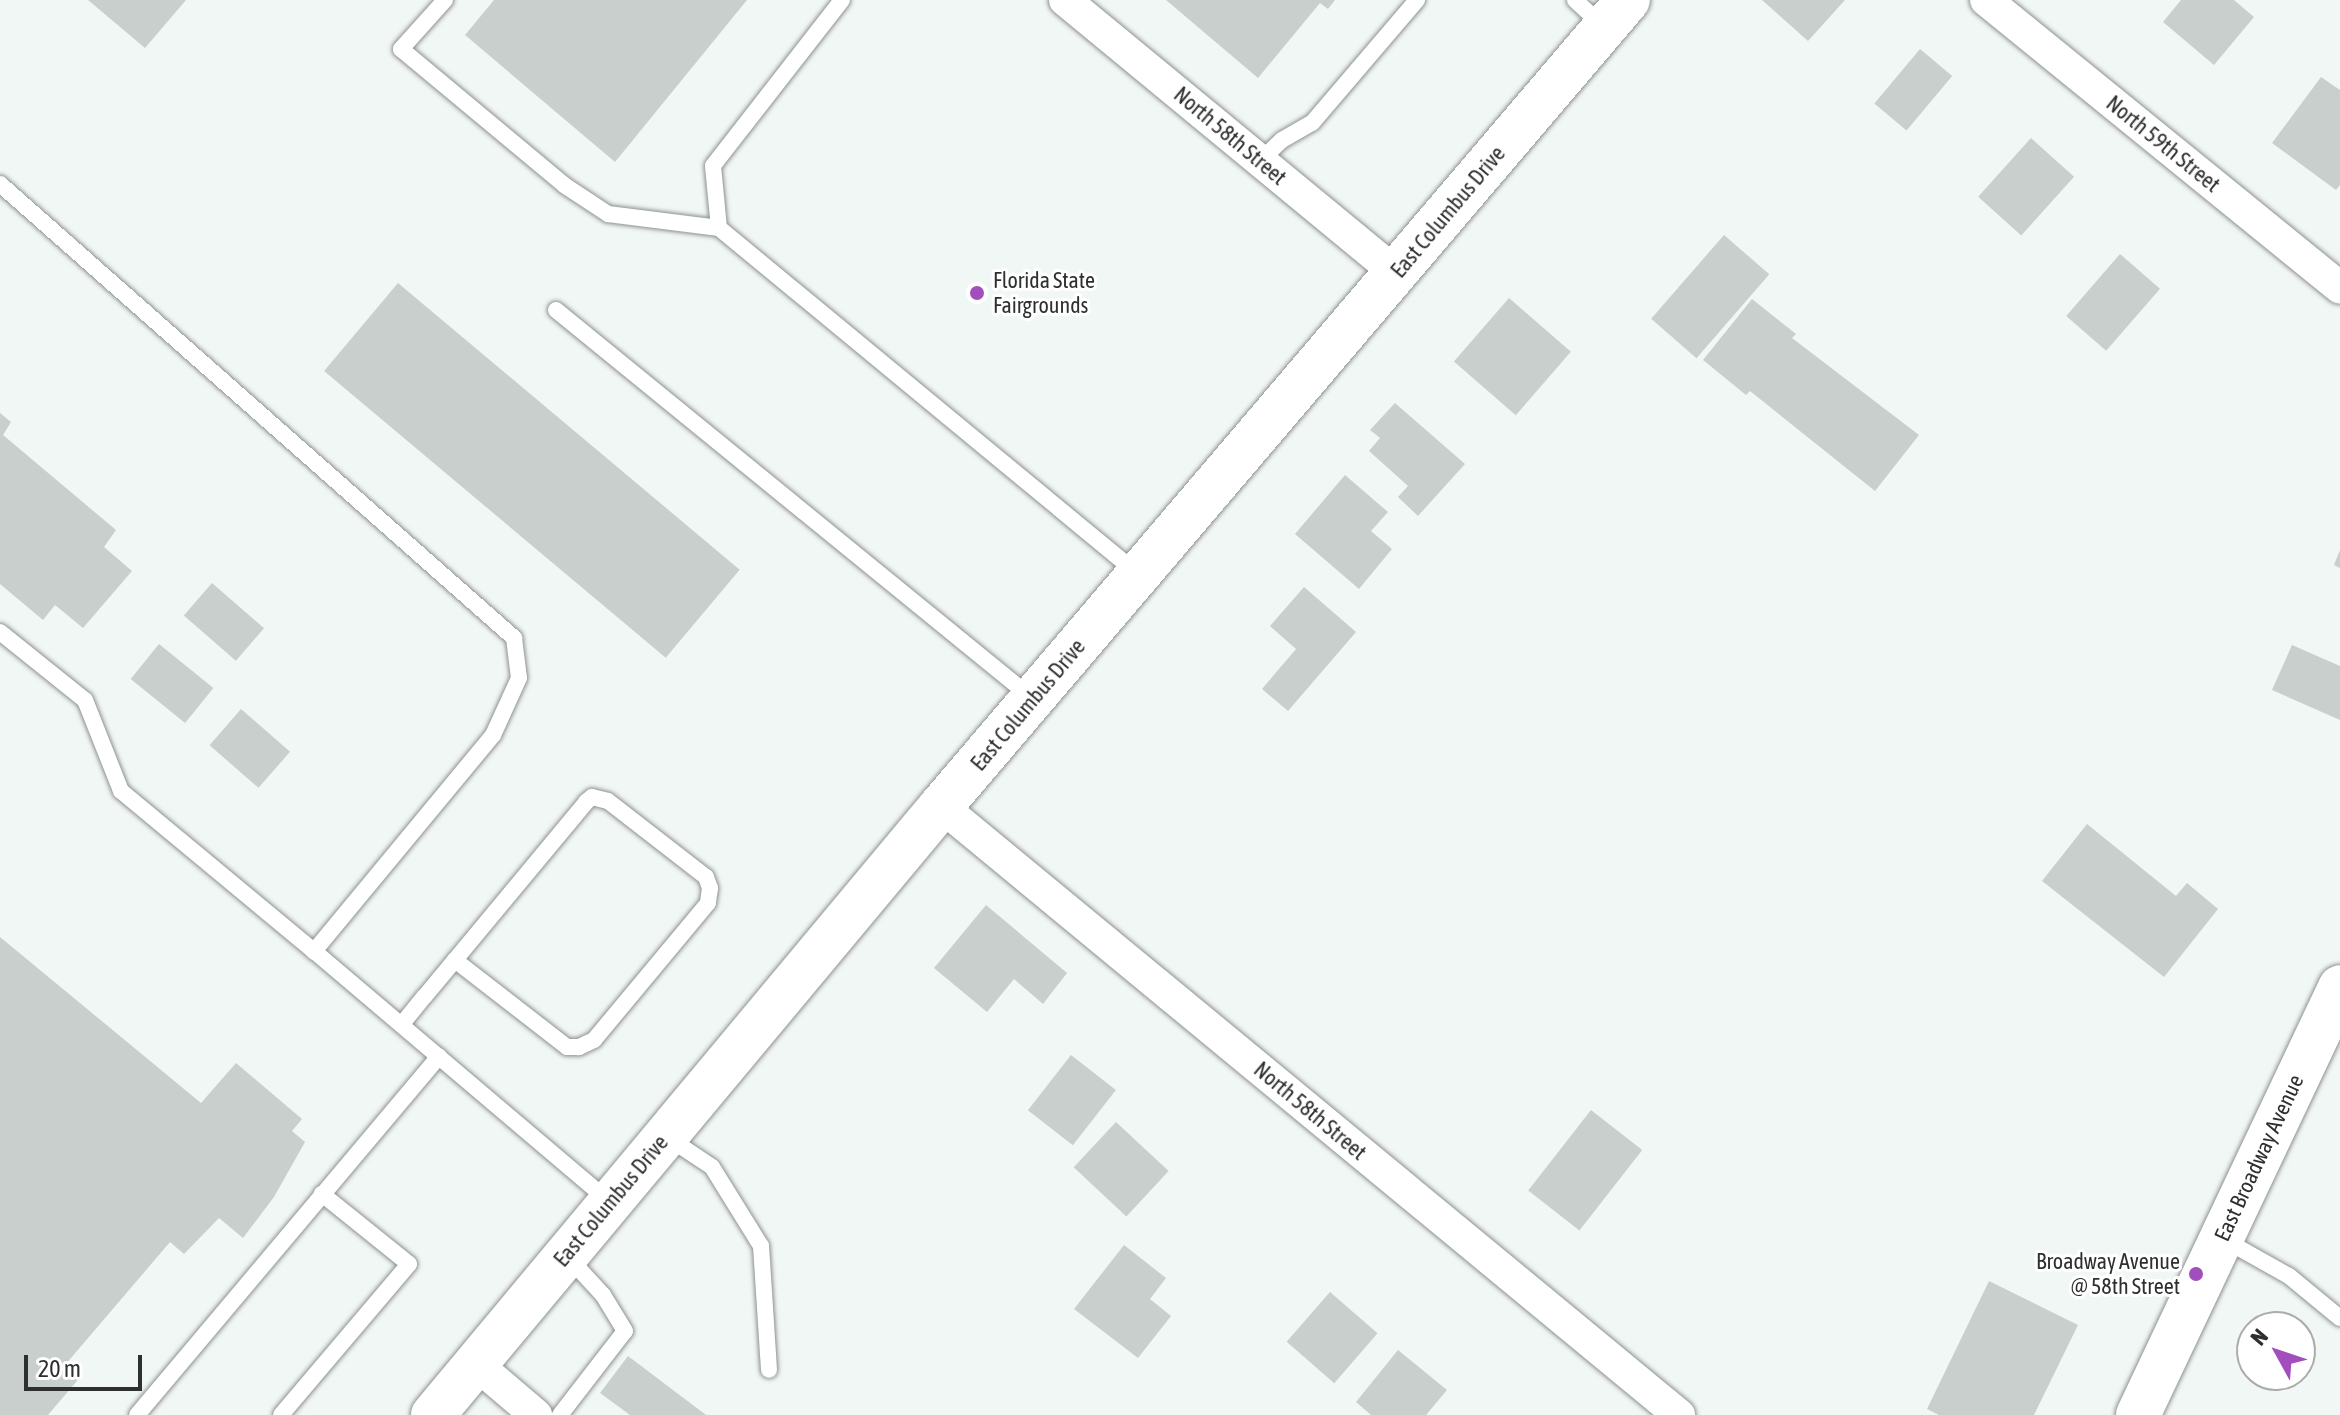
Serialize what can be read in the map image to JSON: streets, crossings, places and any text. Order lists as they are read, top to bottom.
{
  "streets": {
    "main road": ["East Columbus Drive", "East Broadway Avenue"],
    "street": ["North 58th Street", "North 59th Street"]
  },
  "crossings": [
    ["North 58th Street", "East Columbus Drive"]
  ],
  "places": ["Florida State Fairgrounds", "Broadway Avenue @ 58th Street"],
  "scale_bar": "20 m",
  "north": "top left"
}
